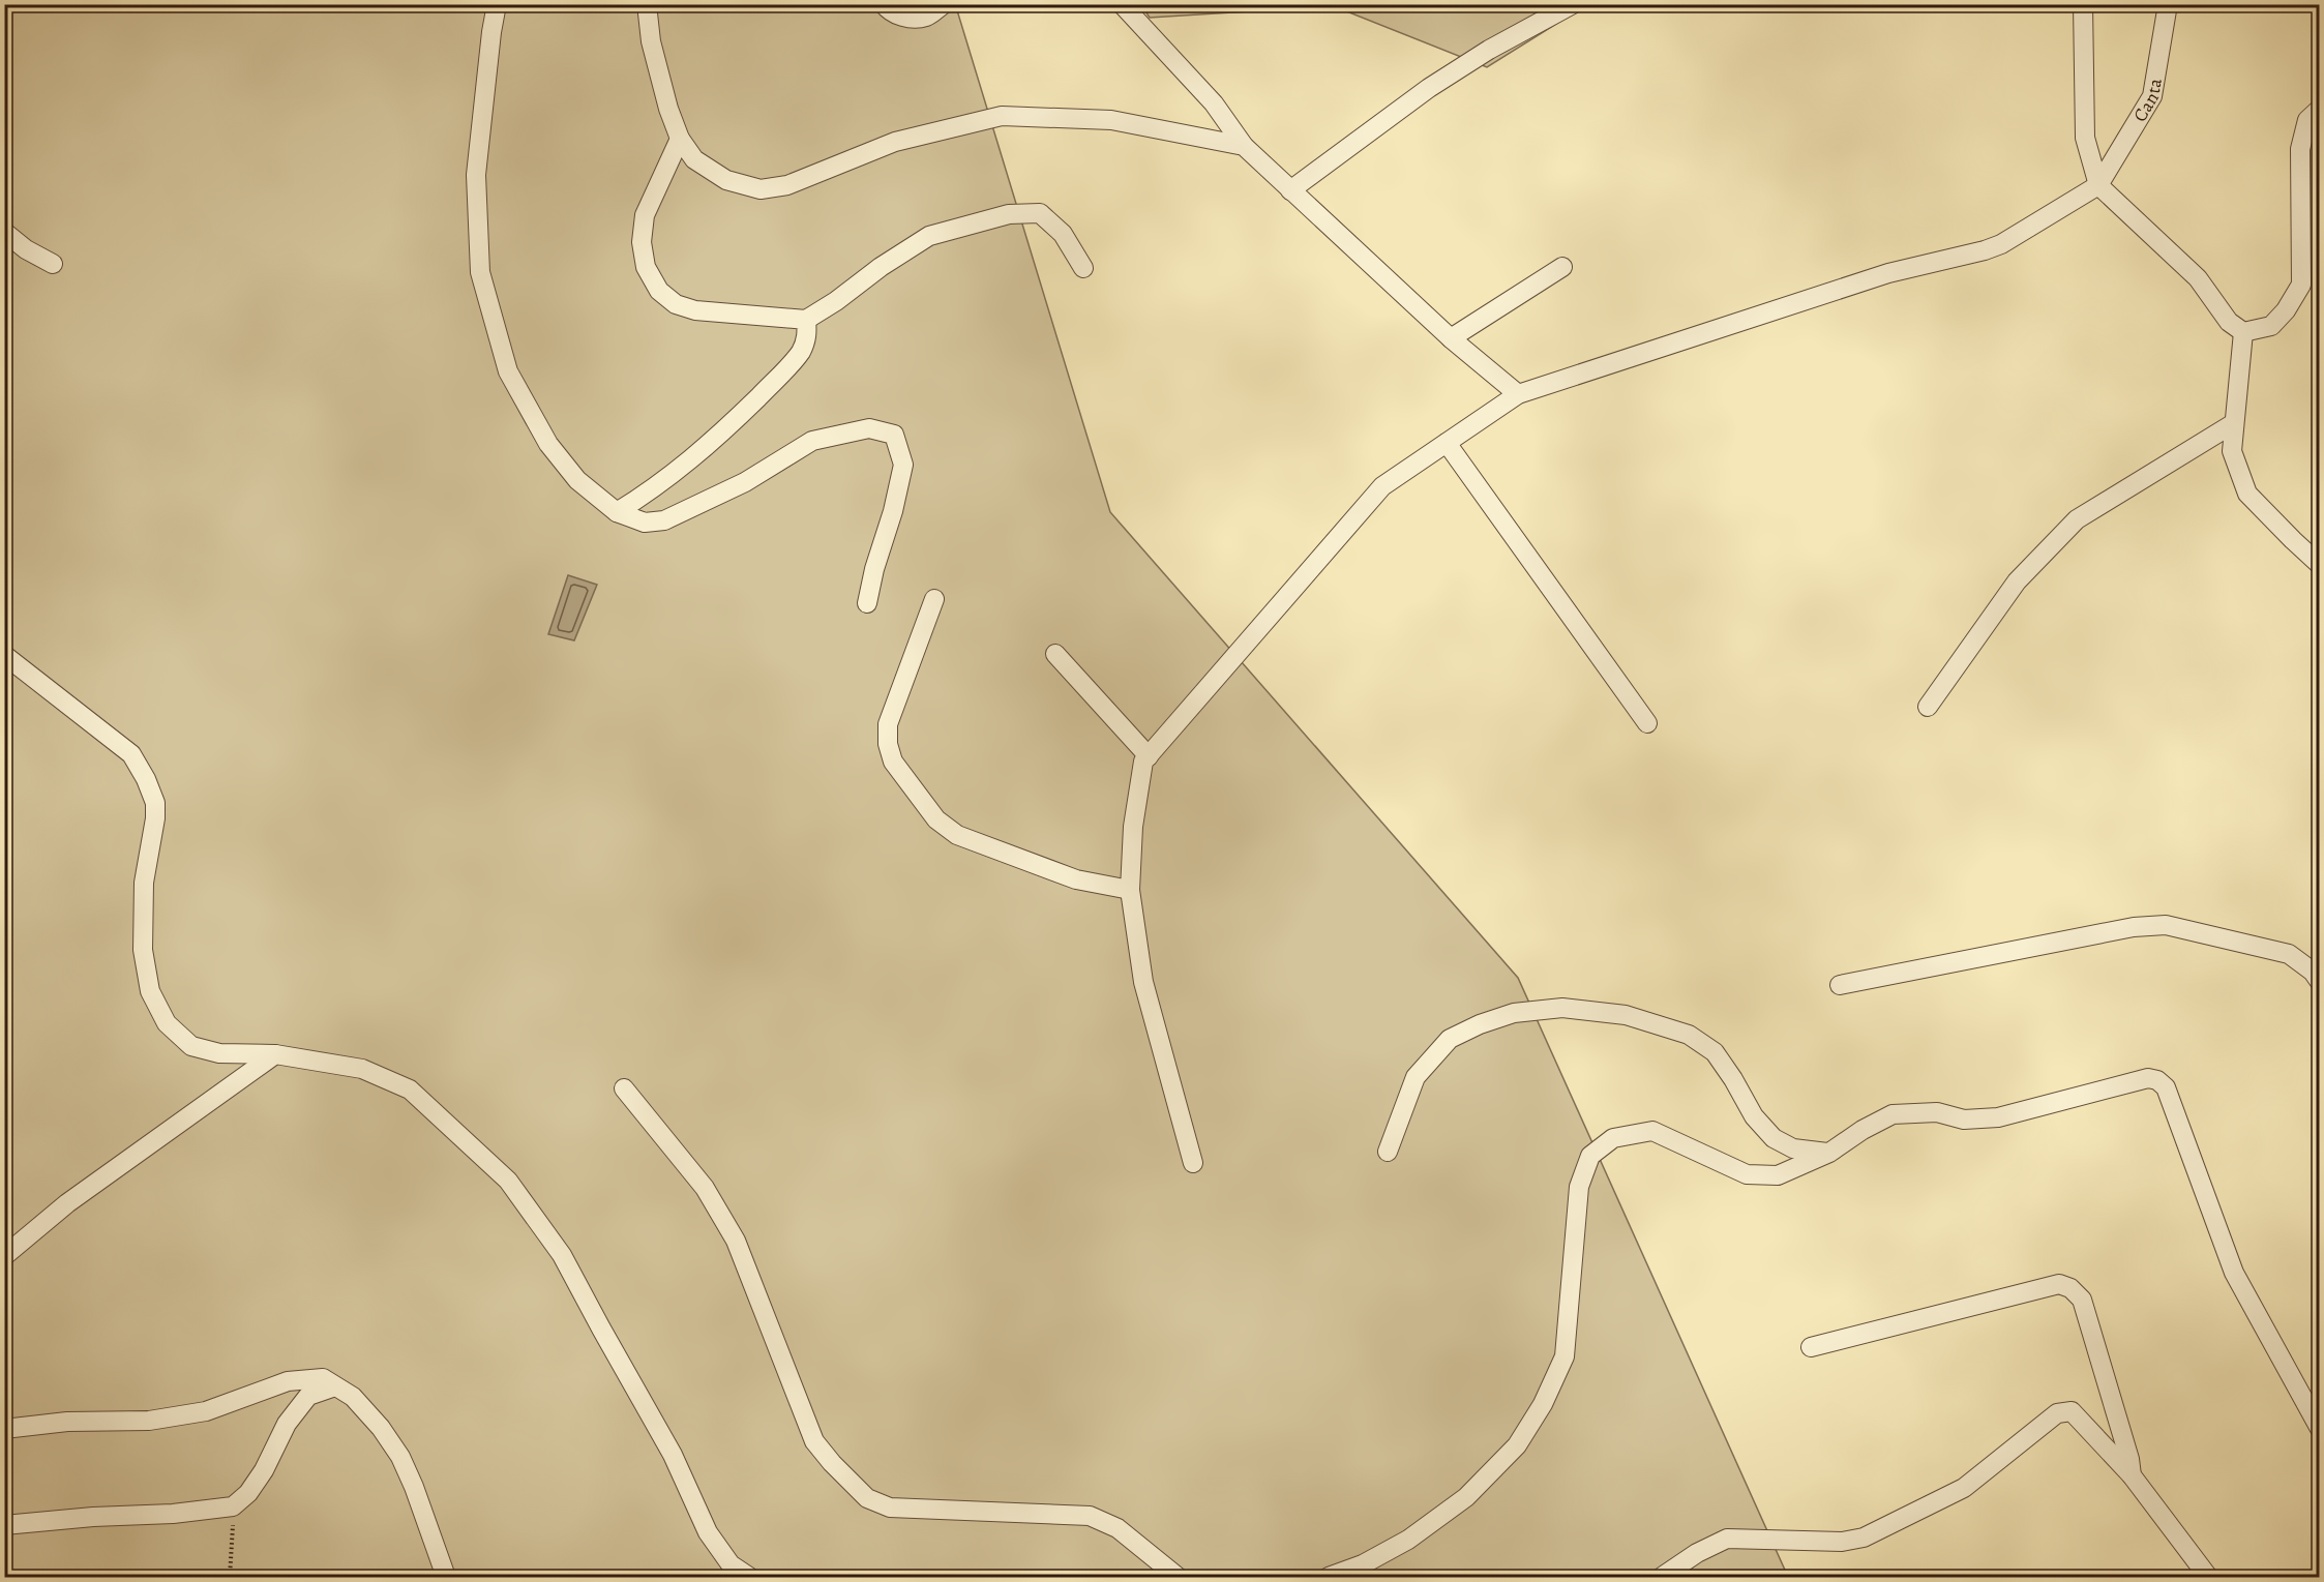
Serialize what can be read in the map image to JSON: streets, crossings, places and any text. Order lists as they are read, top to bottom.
{
  "streets": {
    "street": ["Canta"]
  }
}
